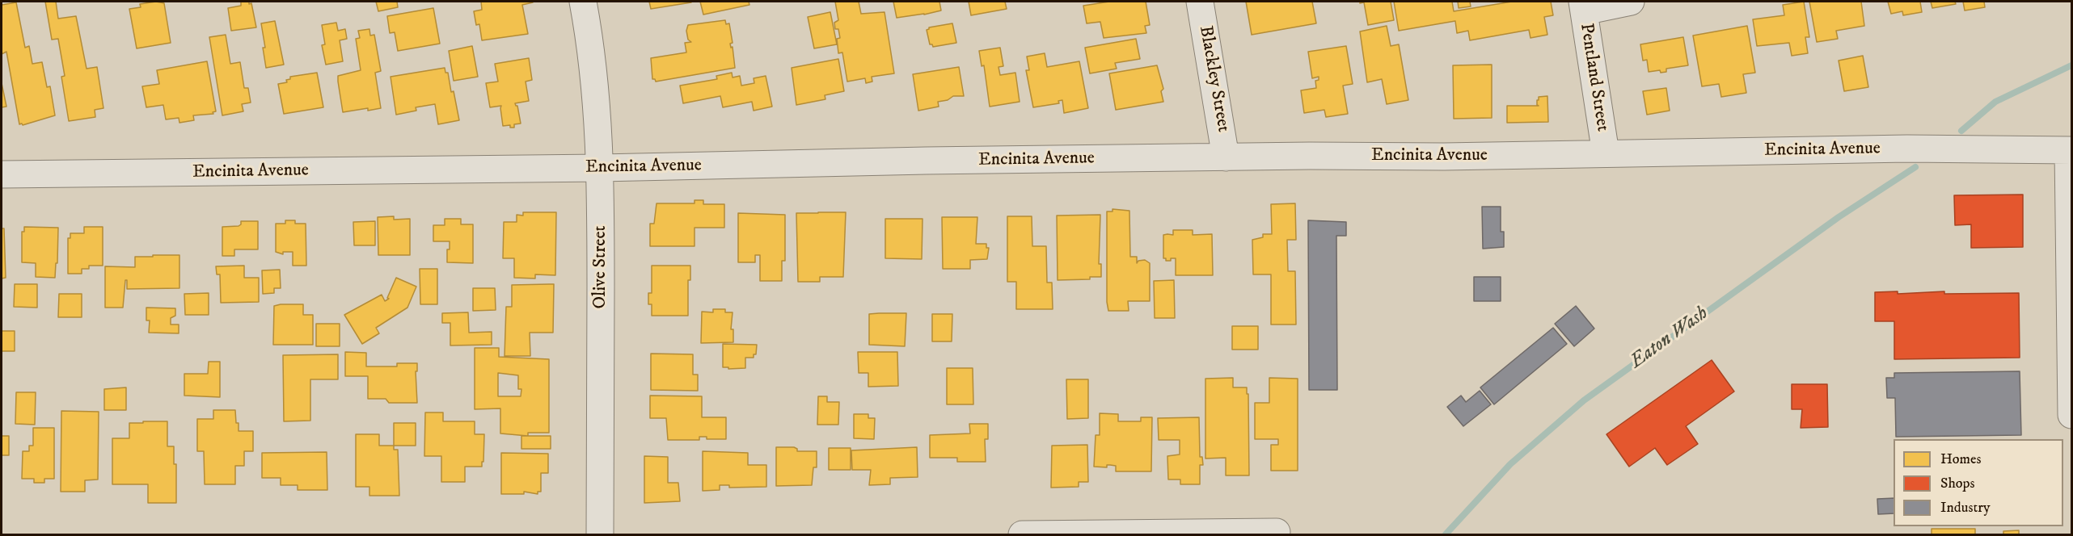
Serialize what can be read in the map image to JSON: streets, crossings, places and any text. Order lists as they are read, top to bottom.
{
  "streets": {
    "street": [
      "Pentland Street",
      "Blackley Street",
      "Encinita Avenue",
      "Olive Street"
    ]
  },
  "crossings": [
    ["Pentland Street", "Encinita Avenue"],
    ["Blackley Street", "Encinita Avenue"],
    ["Encinita Avenue", "Olive Street"]
  ],
  "water": ["Eaton Wash"],
  "legend": ["Homes", "Shops", "Industry"]
}
